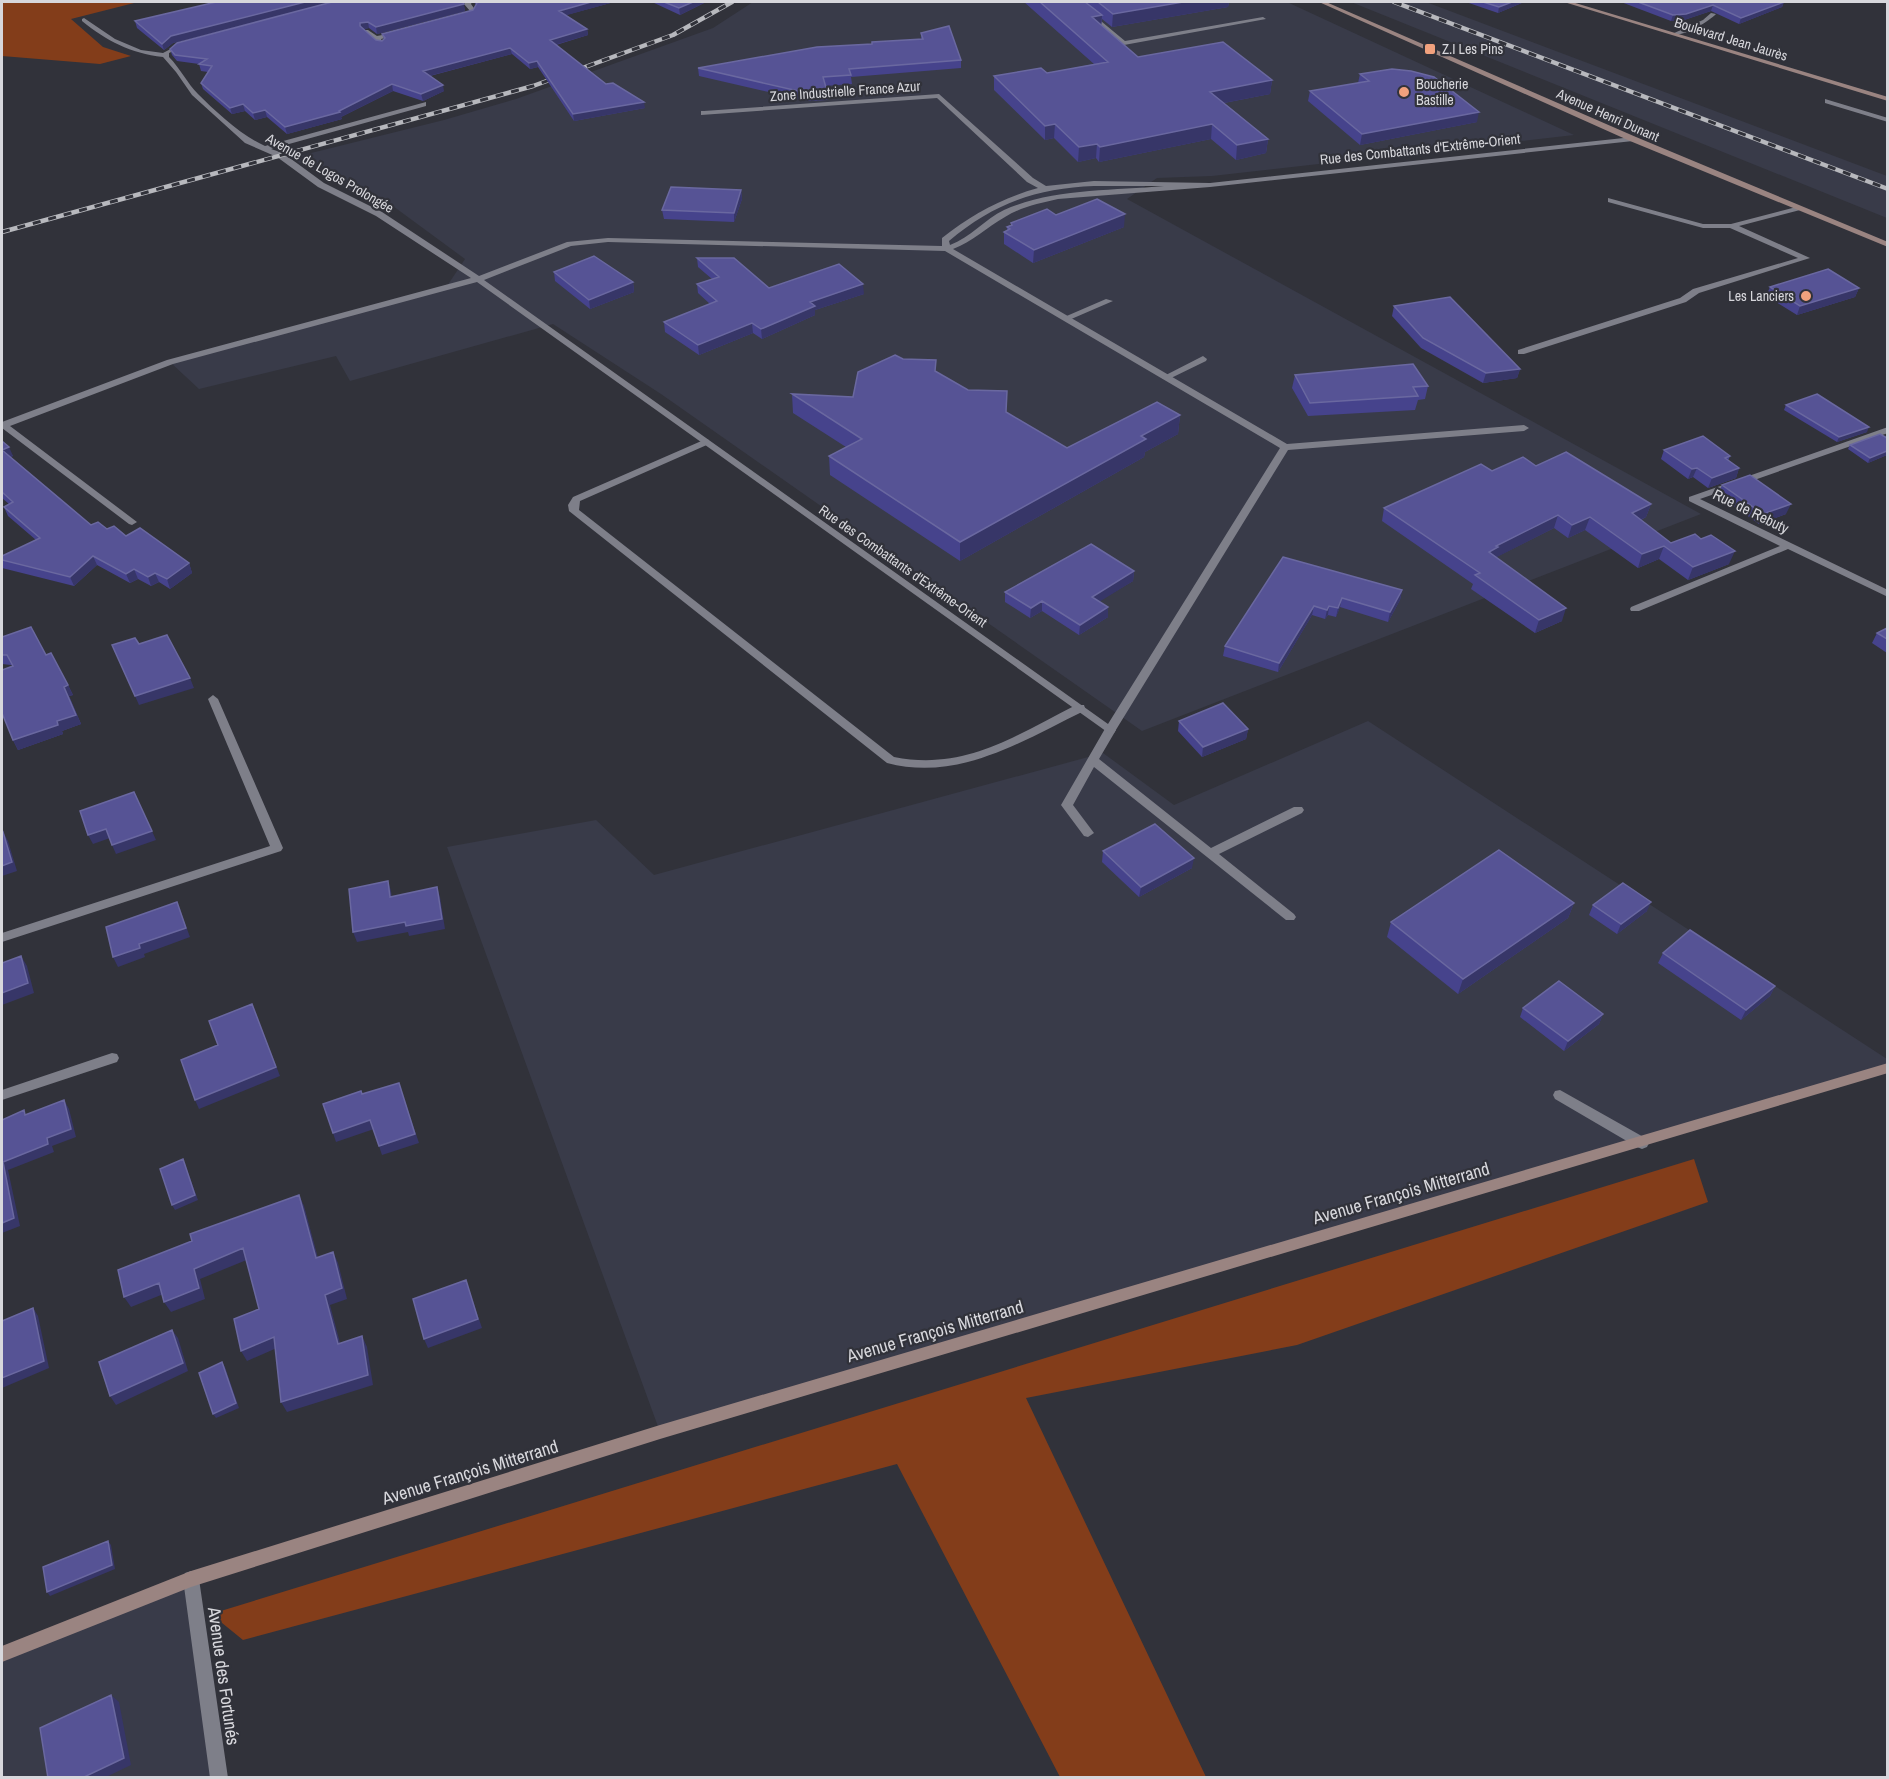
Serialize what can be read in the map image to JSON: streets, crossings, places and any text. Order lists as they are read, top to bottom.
{
  "streets": {
    "street": [
      "Boulevard Jean Jaurès",
      "Zone Industrielle France Azur",
      "Avenue Henri Dunant",
      "Rue des Combattants d'Extrême-Orient",
      "Avenue de Logos Prolongée",
      "Rue de Rebuty",
      "Avenue François Mitterrand",
      "Avenue des Fortunés"
    ]
  },
  "crossings": [
    ["Zone Industrielle France Azur", "Rue des Combattants d'Extrême-Orient"],
    ["Avenue Henri Dunant", "Rue des Combattants d'Extrême-Orient"],
    ["Rue des Combattants d'Extrême-Orient", "Avenue de Logos Prolongée"],
    ["Avenue François Mitterrand", "Avenue des Fortunés"]
  ],
  "places": {
    "transit": ["Z.I Les Pins"],
    "other": ["Boucherie Bastille", "Les Lanciers"]
  }
}
